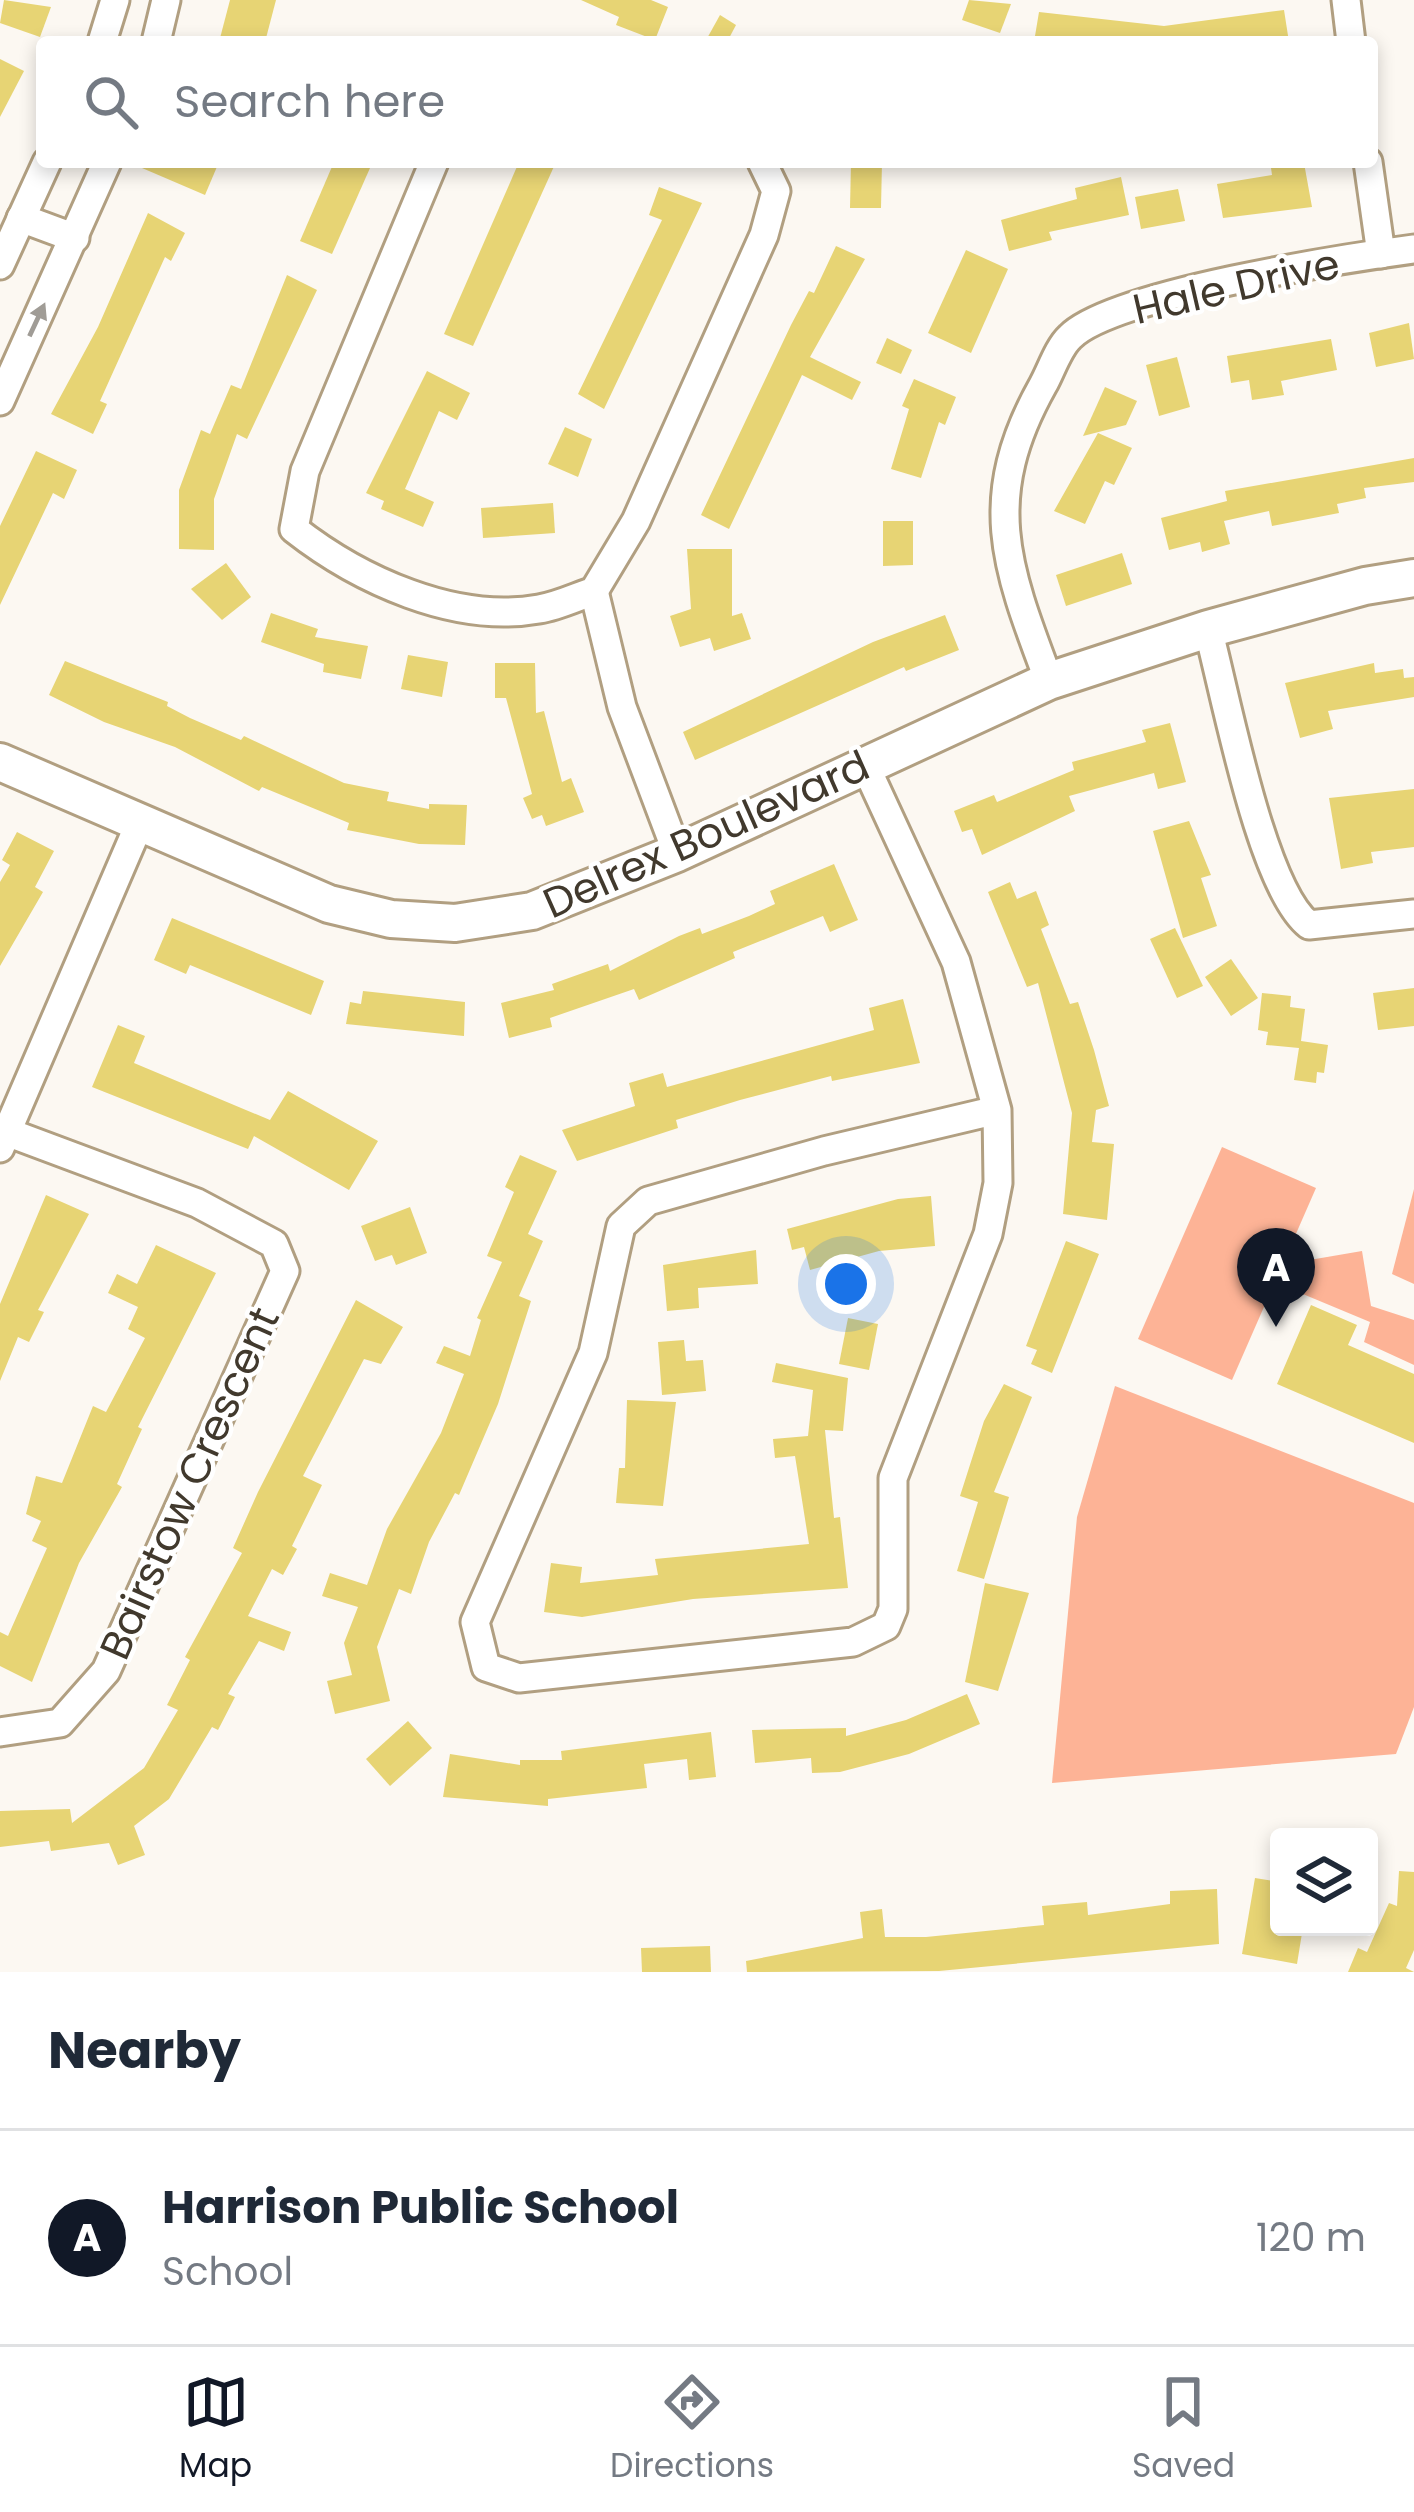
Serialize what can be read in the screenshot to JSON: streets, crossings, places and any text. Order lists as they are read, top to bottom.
{
  "streets": {
    "street": ["Hale Drive", "Delrex Boulevard", "Bairstow Crescent"]
  },
  "crossings": [
    ["Hale Drive", "Delrex Boulevard"]
  ],
  "page": {
    "search": "Search here",
    "pins": "A",
    "heading": "Nearby",
    "list": [
      {
        "mark": "A",
        "name": "Harrison Public School",
        "note": "School",
        "value": "120 m"
      }
    ],
    "nav": ["Map", "Directions", "Saved"]
  }
}
